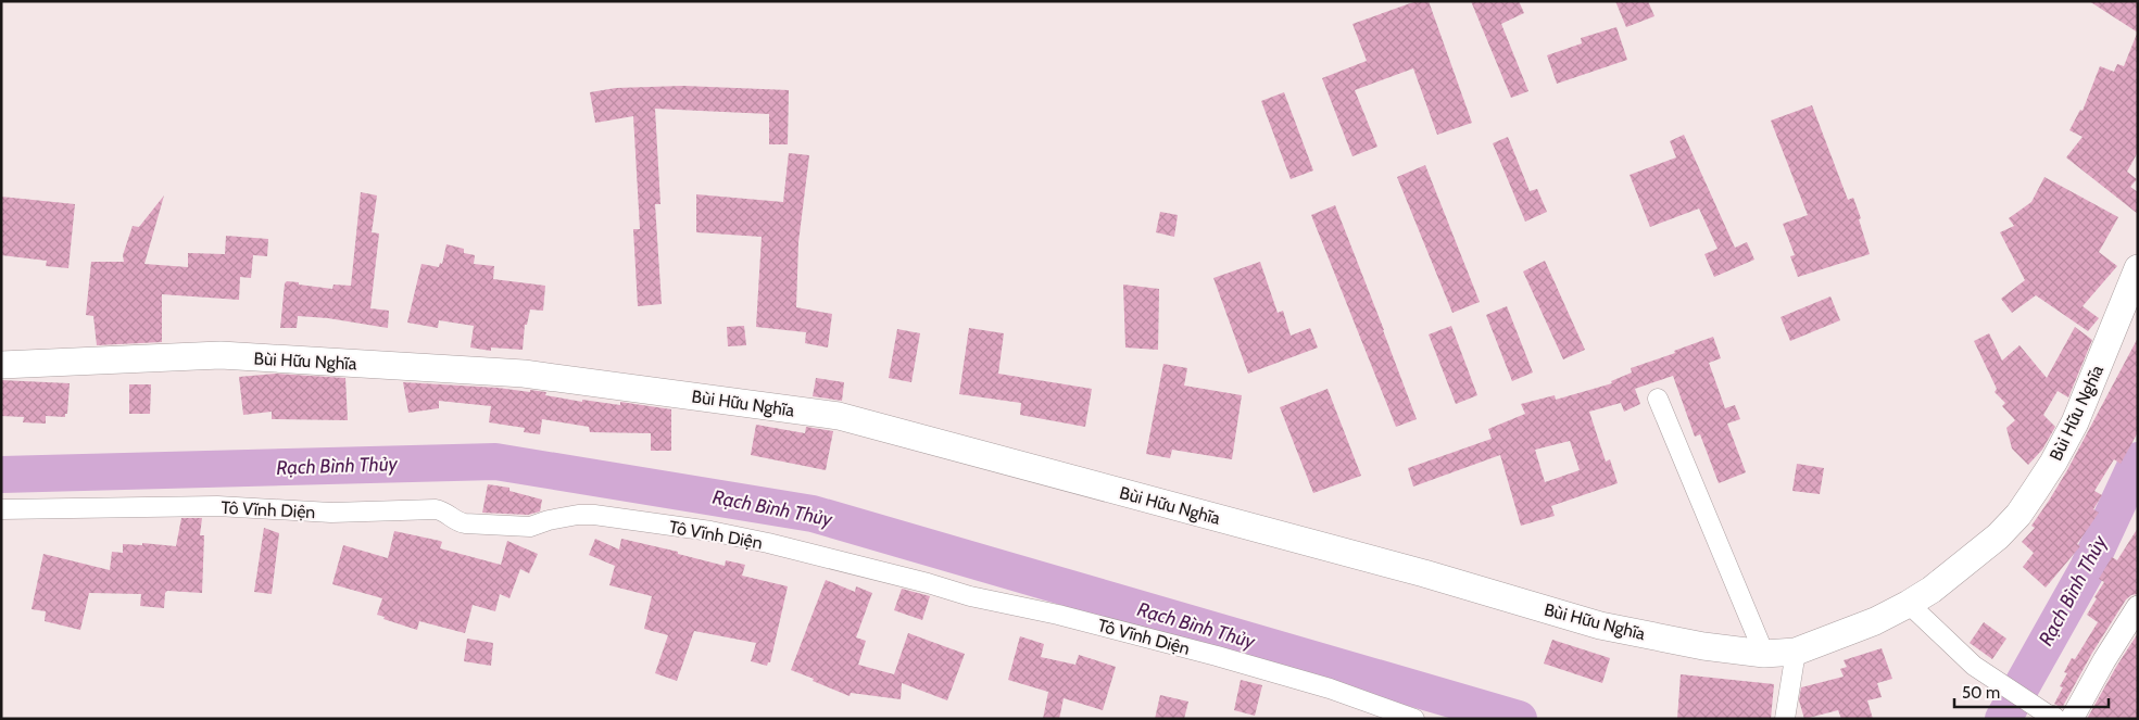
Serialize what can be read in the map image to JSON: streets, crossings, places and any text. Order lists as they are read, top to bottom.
{
  "streets": {
    "main road": ["Bùi Hữu Nghĩa"],
    "street": ["Tô Vĩnh Diện"]
  },
  "water": ["Rạch Bình Thủy"],
  "scale_bar": "50 m"
}
